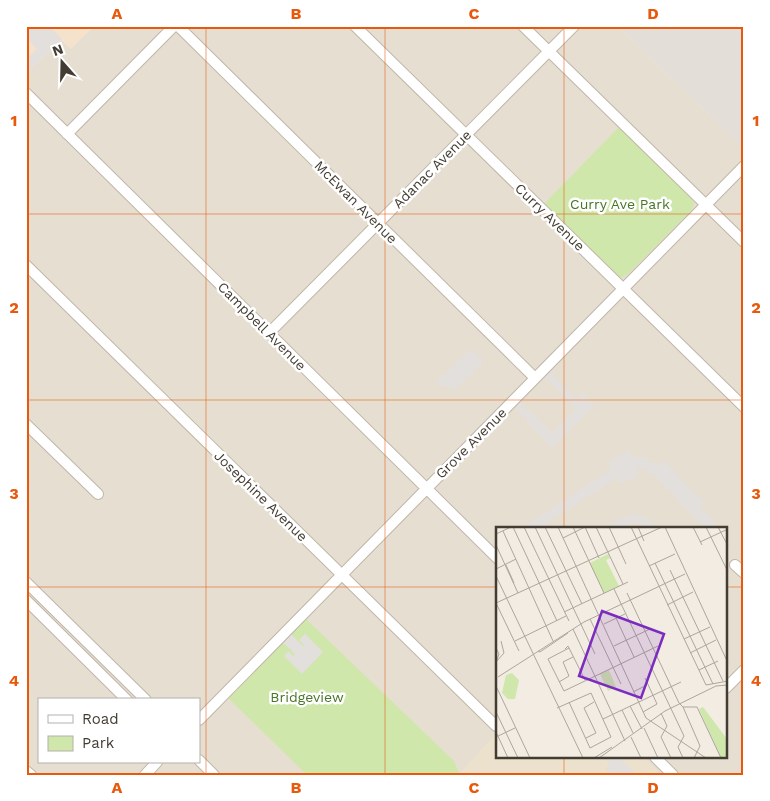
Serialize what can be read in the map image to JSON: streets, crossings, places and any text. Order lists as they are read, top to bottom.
{
  "streets": {
    "street": [
      "Adanac Avenue",
      "McEwan Avenue",
      "Curry Avenue",
      "Campbell Avenue",
      "Grove Avenue",
      "Josephine Avenue"
    ]
  },
  "crossings": [
    ["Adanac Avenue", "McEwan Avenue"],
    ["Adanac Avenue", "Curry Avenue"],
    ["Adanac Avenue", "Campbell Avenue"],
    ["McEwan Avenue", "Grove Avenue"],
    ["Curry Avenue", "Grove Avenue"],
    ["Campbell Avenue", "Grove Avenue"],
    ["Grove Avenue", "Josephine Avenue"]
  ],
  "parks": ["Curry Ave Park", "Bridgeview"],
  "legend": ["Road", "Park"],
  "north": "top",
  "grid": {
    "columns": [
      "A",
      "B",
      "C",
      "D"
    ],
    "rows": [
      "1",
      "2",
      "3",
      "4"
    ]
  }
}
